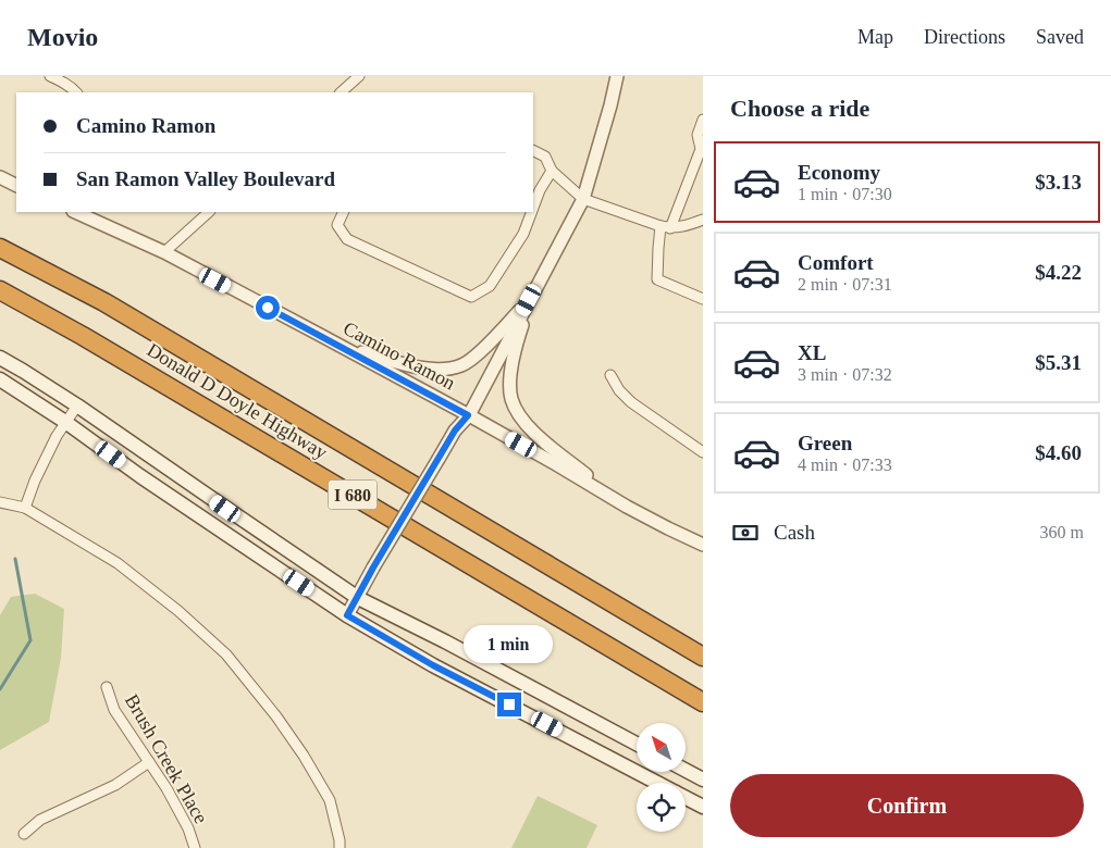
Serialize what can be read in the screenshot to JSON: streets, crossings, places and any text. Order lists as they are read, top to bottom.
{
  "streets": {
    "highway": ["Donald D Doyle Highway", "I 680"],
    "street": ["Camino Ramon", "Brush Creek Place"]
  },
  "north": "top left",
  "page": {
    "header": "Movio",
    "nav": ["Map", "Directions", "Saved"],
    "heading": "Choose a ride",
    "banner": ["Camino Ramon", "San Ramon Valley Boulevard"],
    "list": [
      {
        "name": "Economy",
        "note": "1 min · 07:30",
        "value": "$3.13"
      },
      {
        "name": "Comfort",
        "note": "2 min · 07:31",
        "value": "$4.22"
      },
      {
        "name": "XL",
        "note": "3 min · 07:32",
        "value": "$5.31"
      },
      {
        "name": "Green",
        "note": "4 min · 07:33",
        "value": "$4.60"
      }
    ],
    "pay": ["Cash", "360 m"],
    "bubble": "1 min",
    "buttons": "Confirm"
  }
}
